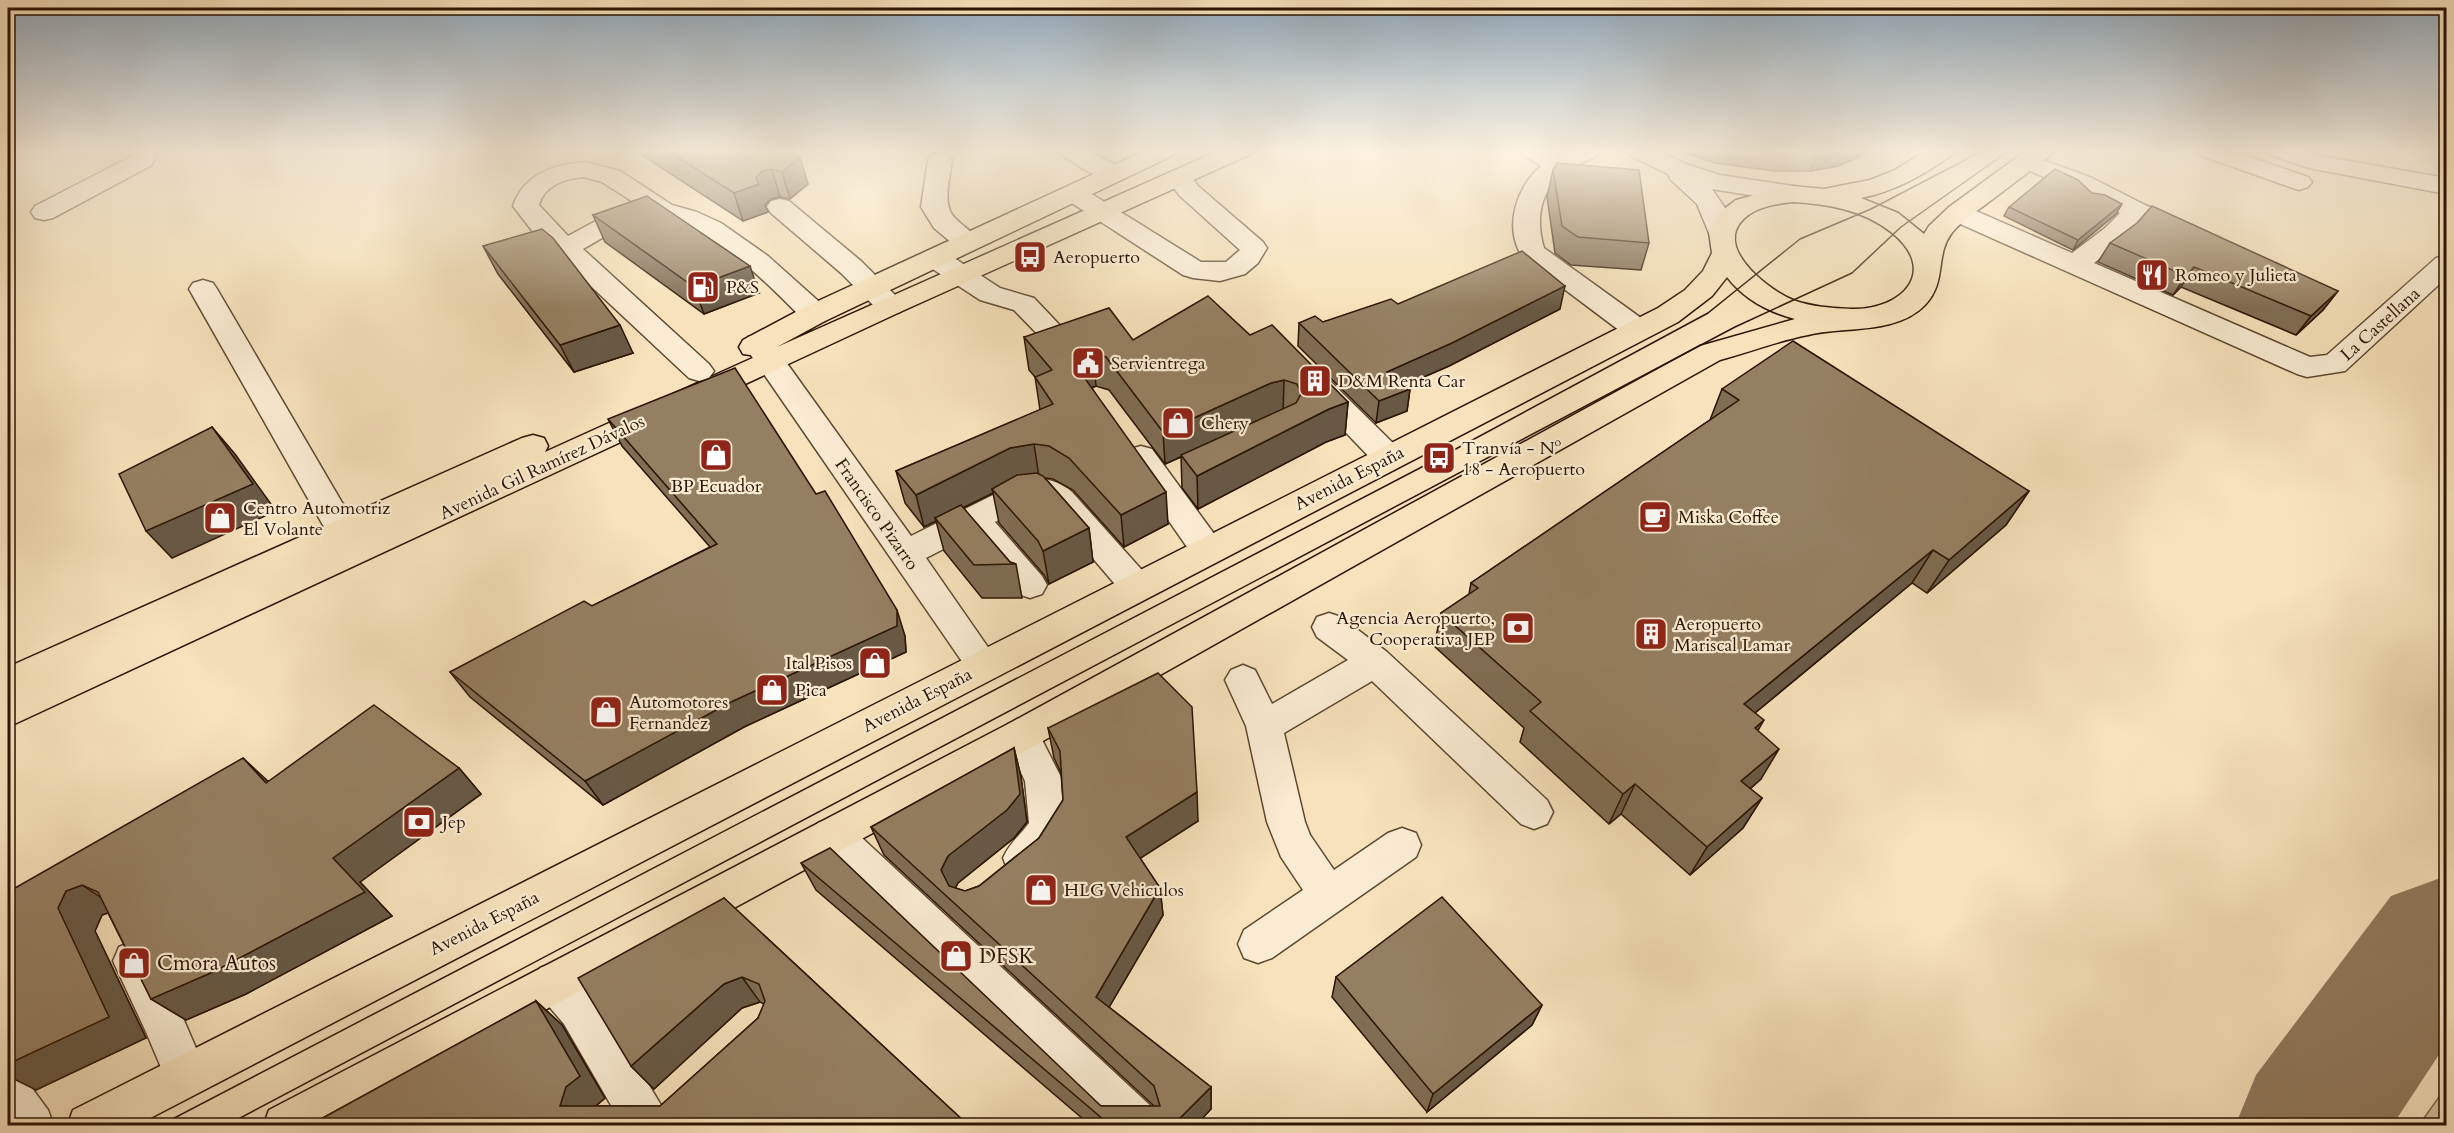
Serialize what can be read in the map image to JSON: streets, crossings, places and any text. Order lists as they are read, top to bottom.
{
  "streets": {
    "main road": ["Avenida Gil Ramírez Dávalos", "Avenida España"],
    "street": ["La Castellana", "Francisco Pizarro"]
  },
  "crossings": [
    ["Avenida Gil Ramírez Dávalos", "Francisco Pizarro"],
    ["Avenida España", "Francisco Pizarro"]
  ],
  "places": {
    "bus stop": ["Aeropuerto", "Tranvía - Nº 18 - Aeropuerto"],
    "restaurant": ["Romeo y Julieta"],
    "fuel station": ["P&S"],
    "public building": ["Servientrega"],
    "building": ["D&M Renta Car", "Aeropuerto Mariscal Lamar"],
    "shop": [
      "Chery",
      "BP Ecuador",
      "Centro Automotriz El Volante",
      "Ital Pisos",
      "Pica",
      "Automotores Fernandez",
      "HLG Vehiculos",
      "DFSK",
      "Cmora Autos"
    ],
    "cafe": ["Miska Coffee"],
    "bank": ["Agencia Aeropuerto, Cooperativa JEP", "Jep"]
  }
}
